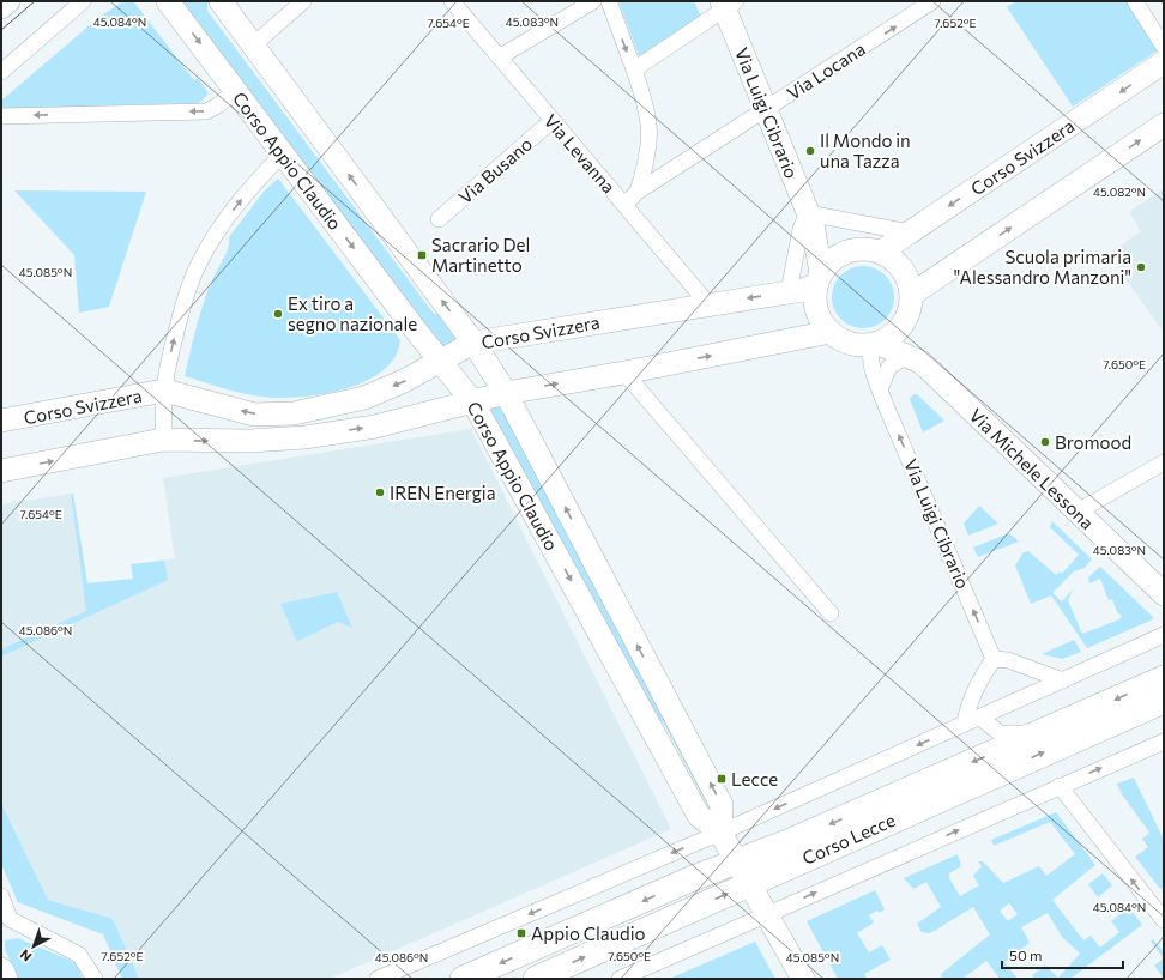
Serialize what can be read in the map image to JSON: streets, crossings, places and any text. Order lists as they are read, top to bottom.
{
  "streets": {
    "main road": ["Corso Lecce"],
    "street": [
      "Via Locana",
      "Via Luigi Cibrario",
      "Via Levanna",
      "Corso Svizzera",
      "Corso Appio Claudio",
      "Via Busano",
      "Via Michele Lessona"
    ]
  },
  "crossings": [
    ["Via Locana", "Via Luigi Cibrario"],
    ["Via Locana", "Via Levanna"],
    ["Via Luigi Cibrario", "Corso Svizzera"],
    ["Via Luigi Cibrario", "Via Michele Lessona"],
    ["Via Levanna", "Corso Svizzera"],
    ["Via Levanna", "Via Busano"],
    ["Corso Svizzera", "Corso Appio Claudio"],
    ["Corso Svizzera", "Via Michele Lessona"],
    ["Corso Appio Claudio", "Corso Lecce"]
  ],
  "one_way": ["Via Locana", "Via Luigi Cibrario"],
  "places": {
    "other": [
      "Il Mondo in una Tazza",
      "Scuola primaria \"Alessandro Manzoni\"",
      "Ex tiro a segno nazionale",
      "Bromood",
      "IREN Energia"
    ],
    "transit": ["Sacrario Del Martinetto", "Lecce", "Appio Claudio"]
  },
  "scale_bar": "50 m",
  "north": "bottom left",
  "coordinates": [
    "45.084°N",
    "45.083°N",
    "7.654°E",
    "7.652°E",
    "45.082°N",
    "45.085°N",
    "7.650°E",
    "45.086°N"
  ]
}
